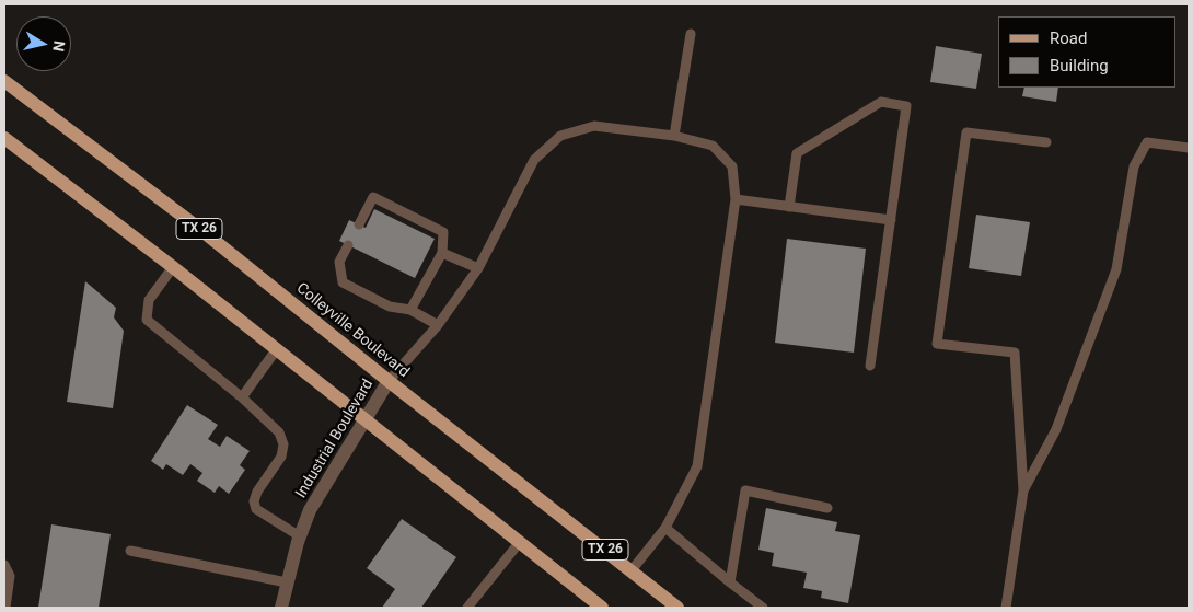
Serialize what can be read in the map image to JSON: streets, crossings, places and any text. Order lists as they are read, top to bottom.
{
  "streets": {
    "main road": ["TX 26", "Colleyville Boulevard"],
    "street": ["Industrial Boulevard"]
  },
  "crossings": [
    ["Colleyville Boulevard", "Industrial Boulevard"]
  ],
  "legend": ["Road", "Building"],
  "north": "right"
}
